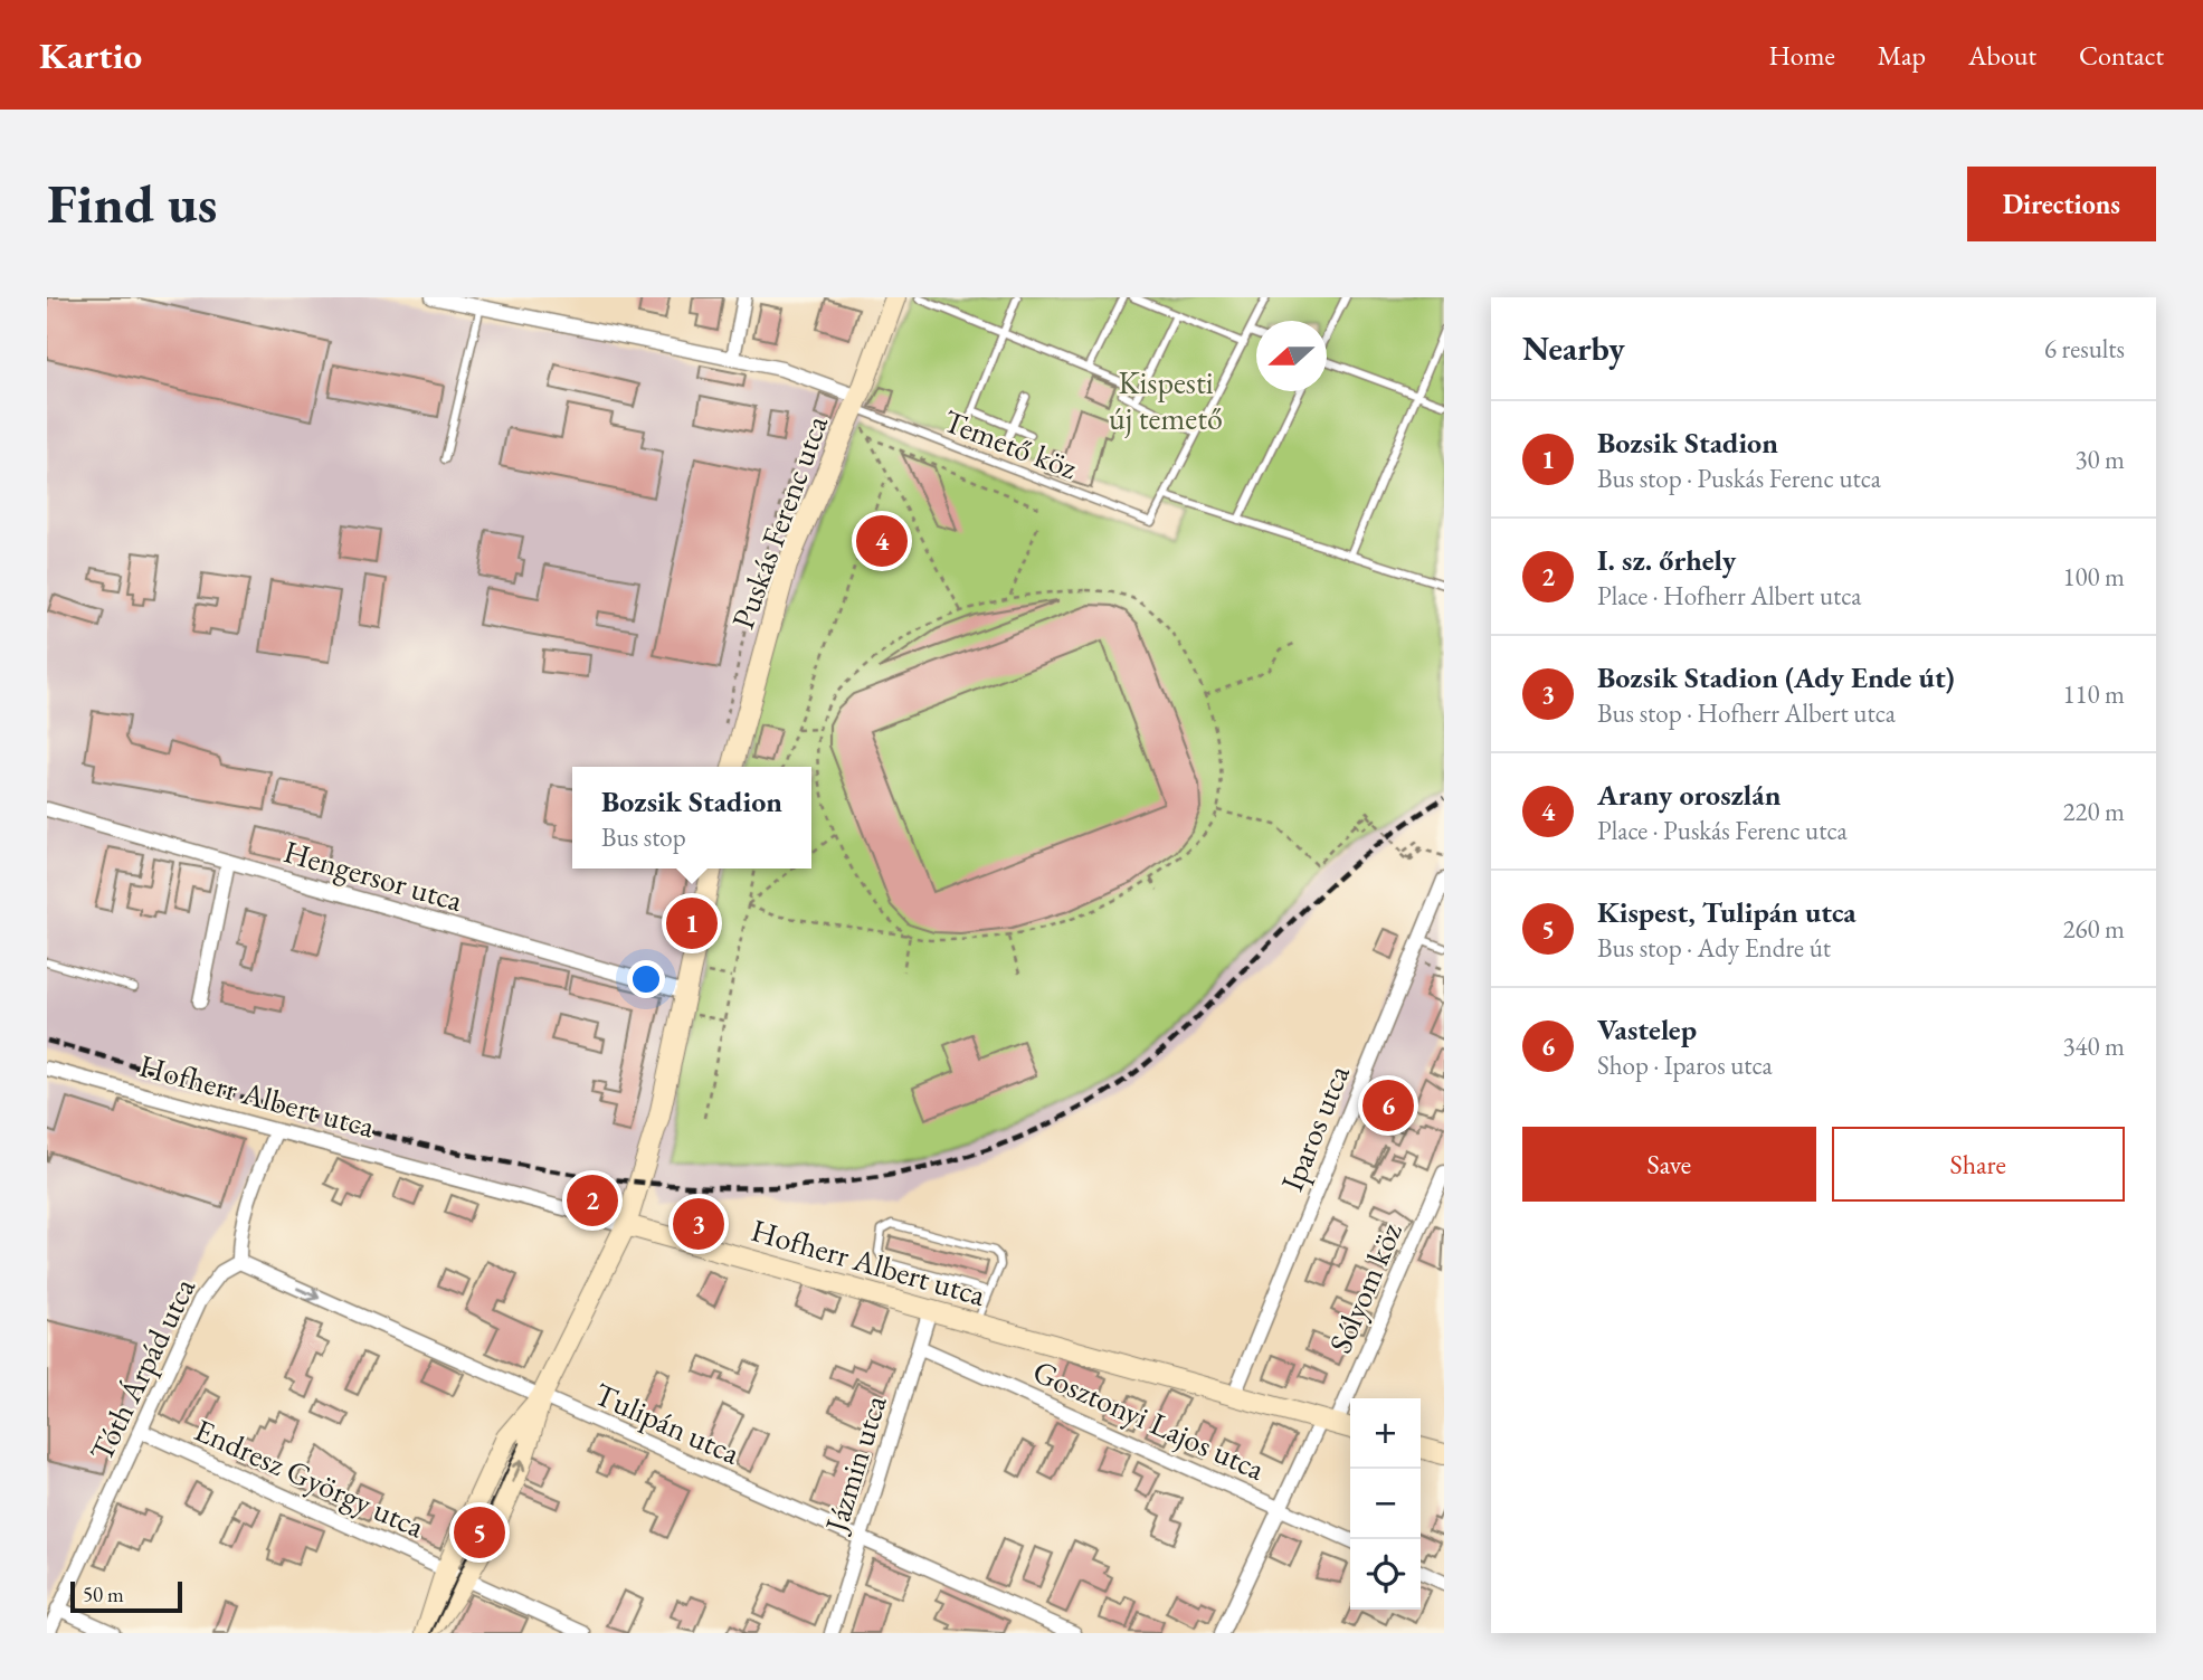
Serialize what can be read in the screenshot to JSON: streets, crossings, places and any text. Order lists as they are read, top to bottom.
{
  "streets": {
    "street": [
      "Puskás Ferenc utca",
      "Hengersor utca",
      "Hofherr Albert utca",
      "Iparos utca",
      "Sólyom köz",
      "Tóth Árpád utca",
      "Gosztonyi Lajos utca",
      "Tulipán utca",
      "Jázmin utca",
      "Endresz György utca"
    ],
    "lane": ["Temető köz"]
  },
  "crossings": [
    ["Temető köz", "Puskás Ferenc utca"],
    ["Hofherr Albert utca", "Iparos utca"],
    ["Hofherr Albert utca", "Sólyom köz"],
    ["Hofherr Albert utca", "Tóth Árpád utca"],
    ["Hofherr Albert utca", "Jázmin utca"],
    ["Sólyom köz", "Gosztonyi Lajos utca"],
    ["Tóth Árpád utca", "Tulipán utca"],
    ["Tóth Árpád utca", "Endresz György utca"],
    ["Gosztonyi Lajos utca", "Jázmin utca"],
    ["Tulipán utca", "Jázmin utca"]
  ],
  "one_way": ["Tulipán utca"],
  "parks": ["Kispesti új temető"],
  "scale_bar": "50 m",
  "north": "left",
  "page": {
    "header": "Kartio",
    "nav": [
      "Home",
      "Map",
      "About",
      "Contact"
    ],
    "buttons": [
      "Directions",
      ["Save", "Share"]
    ],
    "title": "Find us",
    "heading": ["Nearby", "6 results"],
    "list": [
      {
        "mark": "1",
        "name": "Bozsik Stadion",
        "note": "Bus stop · Puskás Ferenc utca",
        "value": "30 m"
      },
      {
        "mark": "2",
        "name": "I. sz. őrhely",
        "note": "Place · Hofherr Albert utca",
        "value": "100 m"
      },
      {
        "mark": "3",
        "name": "Bozsik Stadion (Ady Ende út)",
        "note": "Bus stop · Hofherr Albert utca",
        "value": "110 m"
      },
      {
        "mark": "4",
        "name": "Arany oroszlán",
        "note": "Place · Puskás Ferenc utca",
        "value": "220 m"
      },
      {
        "mark": "5",
        "name": "Kispest, Tulipán utca",
        "note": "Bus stop · Ady Endre út",
        "value": "260 m"
      },
      {
        "mark": "6",
        "name": "Vastelep",
        "note": "Shop · Iparos utca",
        "value": "340 m"
      }
    ],
    "pins": [
      "4",
      "1",
      "6",
      "2",
      "3",
      "5"
    ],
    "popup": ["Bozsik Stadion", "Bus stop"],
    "map_buttons": ["+", "−"],
    "scale": "50 m"
  }
}
